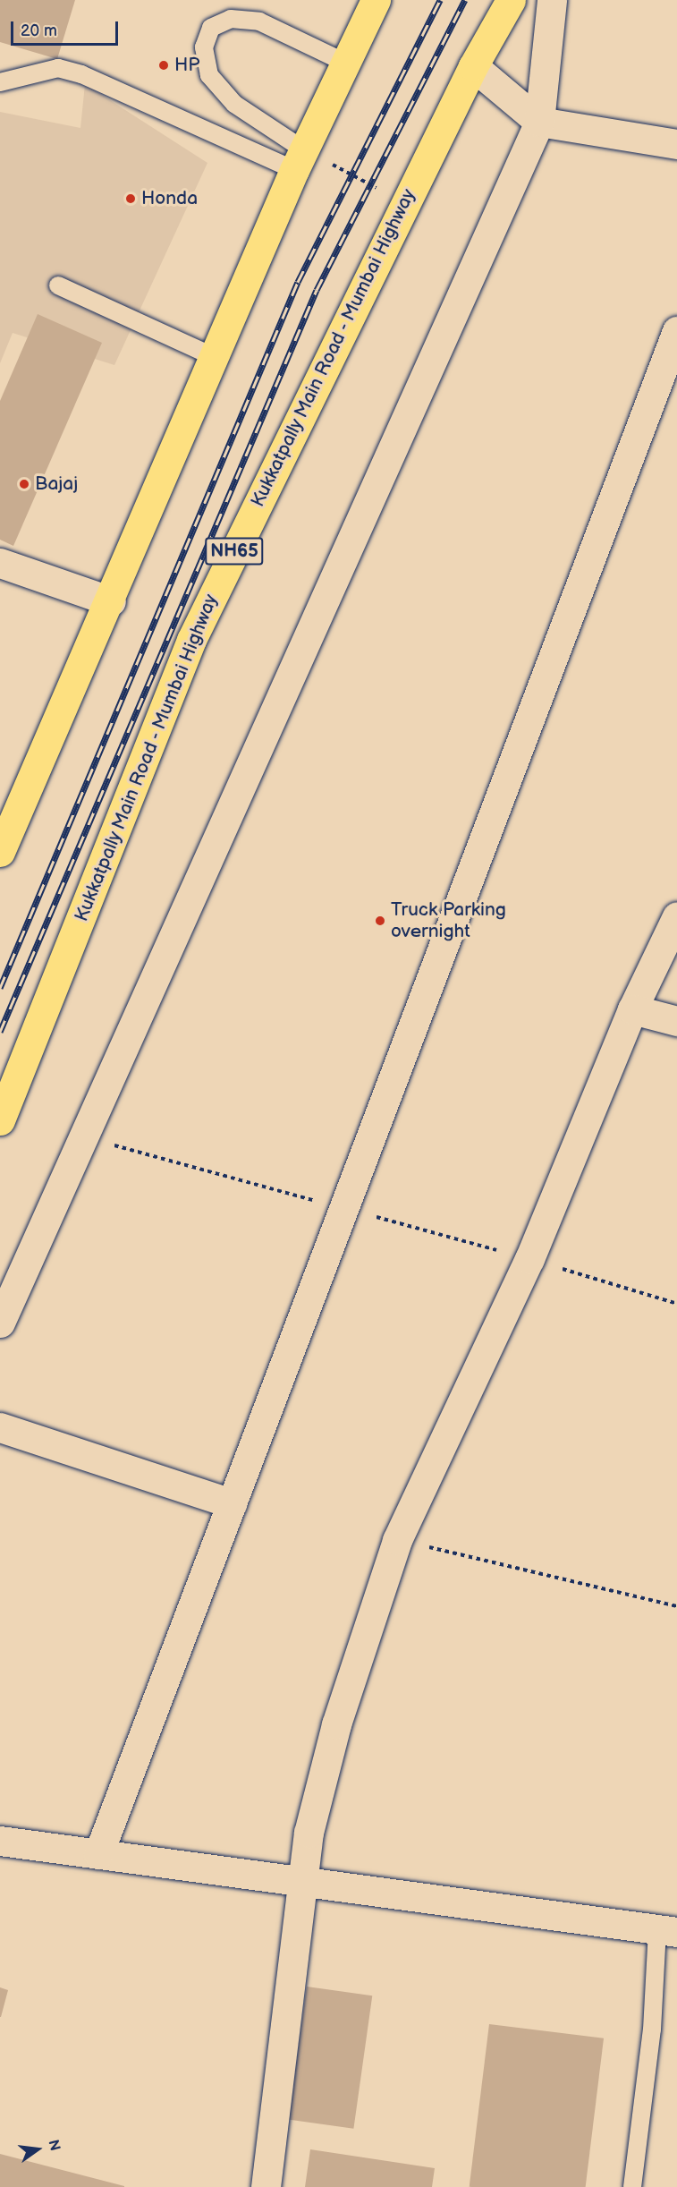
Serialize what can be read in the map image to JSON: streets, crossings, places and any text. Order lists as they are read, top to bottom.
{
  "streets": {
    "highway": ["Kukkatpally Main Road - Mumbai Highway", "NH65"]
  },
  "places": [
    "HP",
    "Honda",
    "Bajaj",
    "Truck Parking overnight"
  ],
  "scale_bar": "20 m",
  "north": "right"
}
